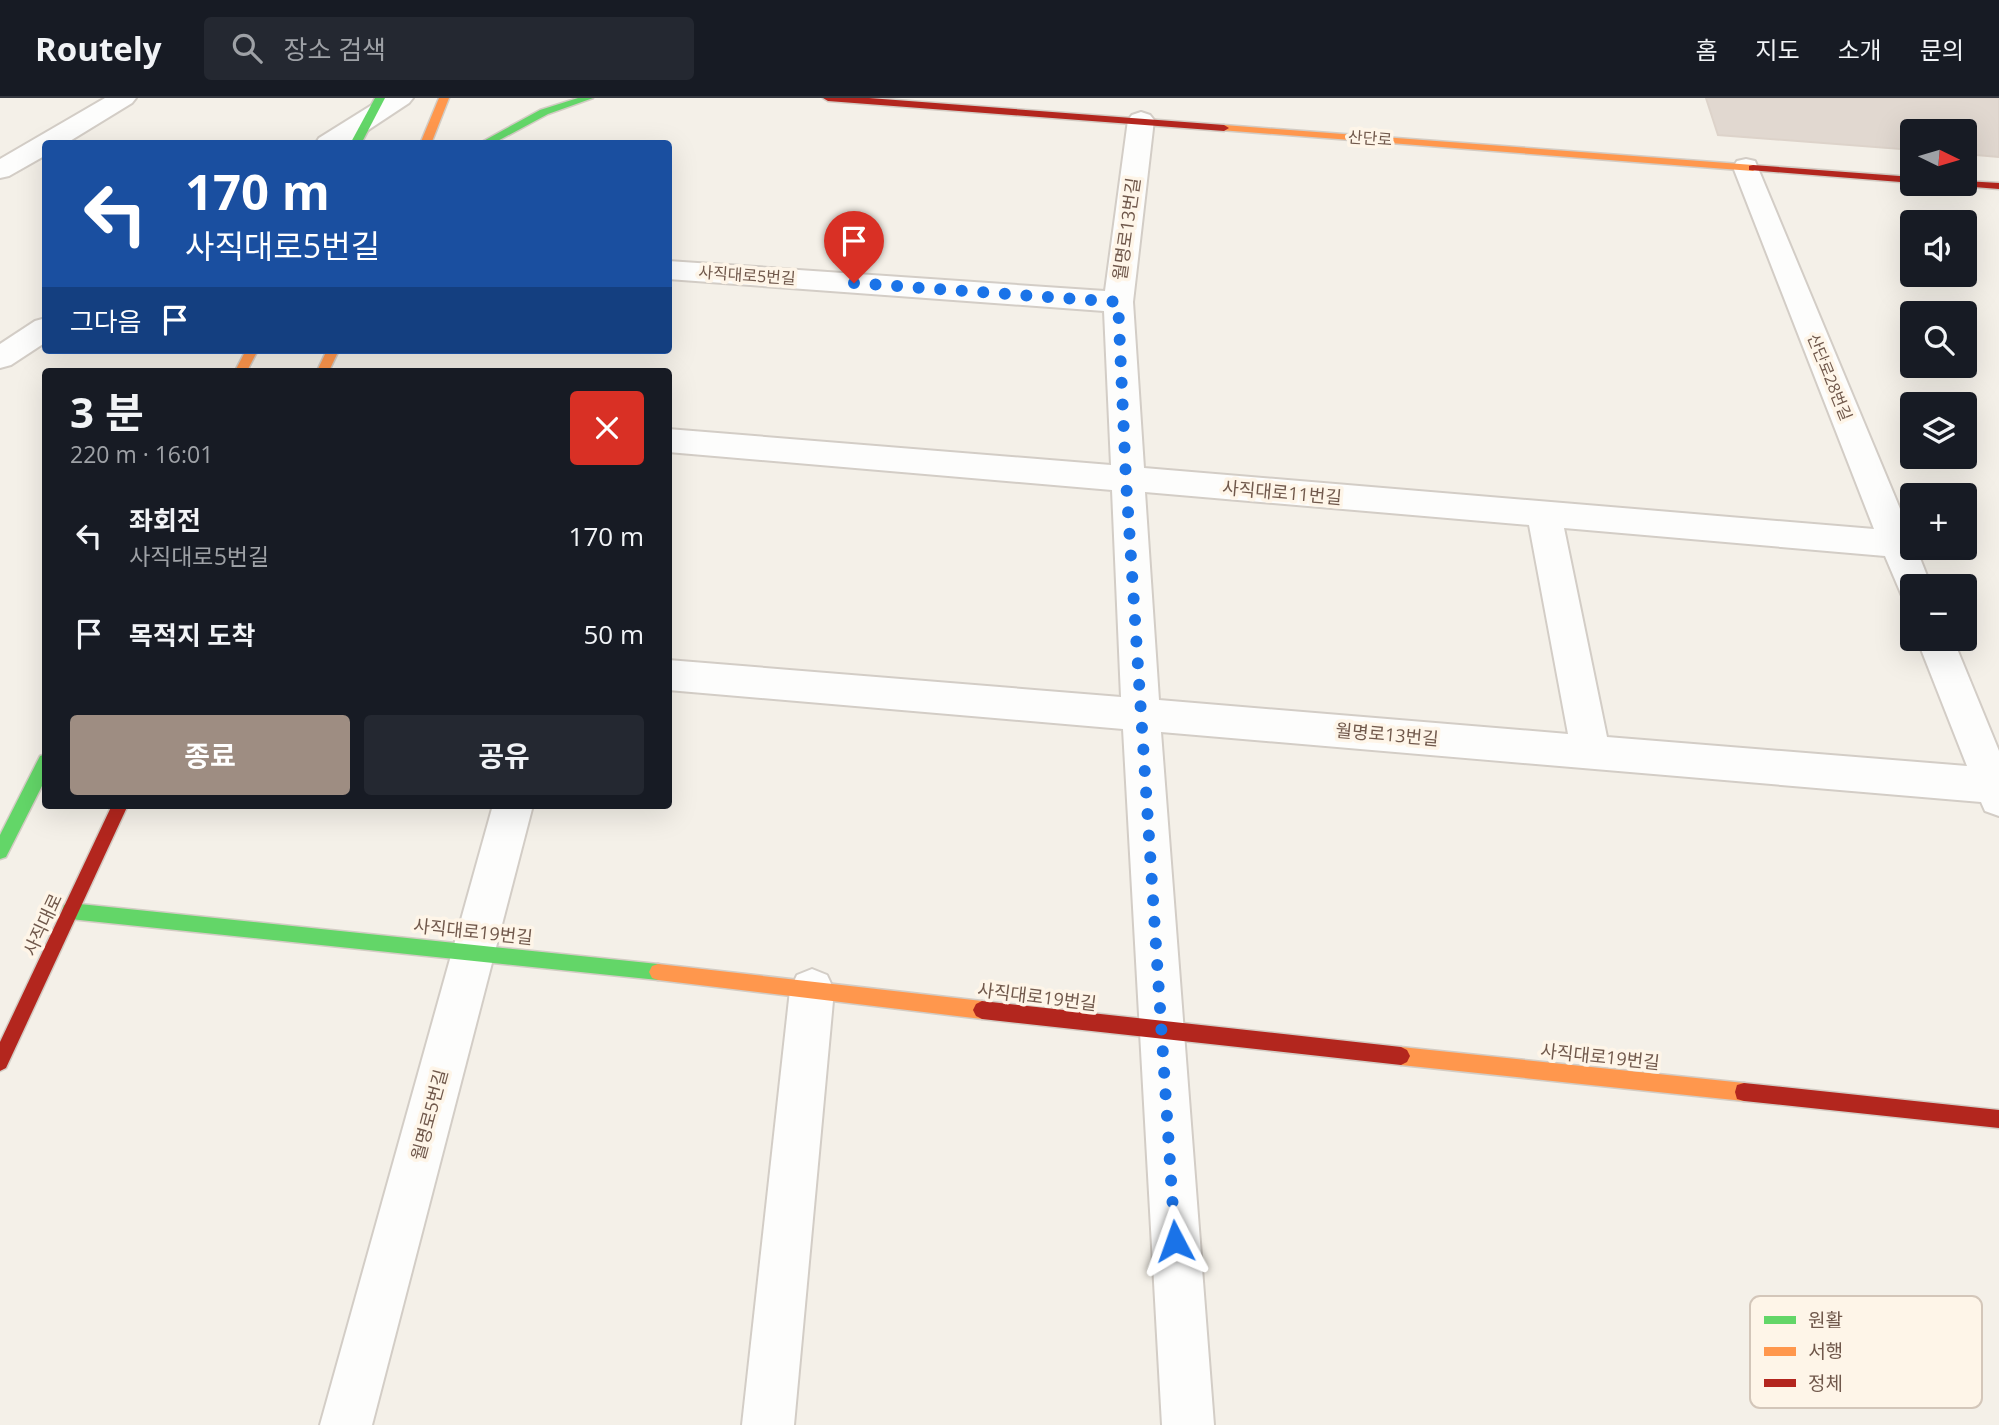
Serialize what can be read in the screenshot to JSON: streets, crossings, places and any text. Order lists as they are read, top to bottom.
{
  "streets": {
    "street": [
      "산단로",
      "월명로13번길",
      "사직대로5번길",
      "산단로28번길",
      "사직대로11번길",
      "사직대로",
      "사직대로19번길",
      "월명로5번길"
    ]
  },
  "crossings": [
    ["산단로", "월명로13번길"],
    ["산단로", "산단로28번길"],
    ["월명로13번길", "사직대로5번길"],
    ["월명로13번길", "사직대로11번길"],
    ["월명로13번길", "사직대로19번길"],
    ["산단로28번길", "사직대로11번길"],
    ["사직대로", "사직대로19번길"],
    ["사직대로19번길", "월명로5번길"]
  ],
  "legend": ["원활", "서행", "정체"],
  "north": "right",
  "page": {
    "header": "Routely",
    "search": "장소 검색",
    "nav": [
      "홈",
      "지도",
      "소개",
      "문의"
    ],
    "map_buttons": ["+", "−"],
    "turn": ["170 m", "사직대로5번길"],
    "then": "그다음",
    "heading": ["3 분", "220 m · 16:01"],
    "list": [
      {
        "name": "좌회전",
        "note": "사직대로5번길",
        "value": "170 m"
      },
      {
        "name": "목적지 도착",
        "value": "50 m"
      }
    ],
    "buttons": ["종료", "공유"]
  }
}
